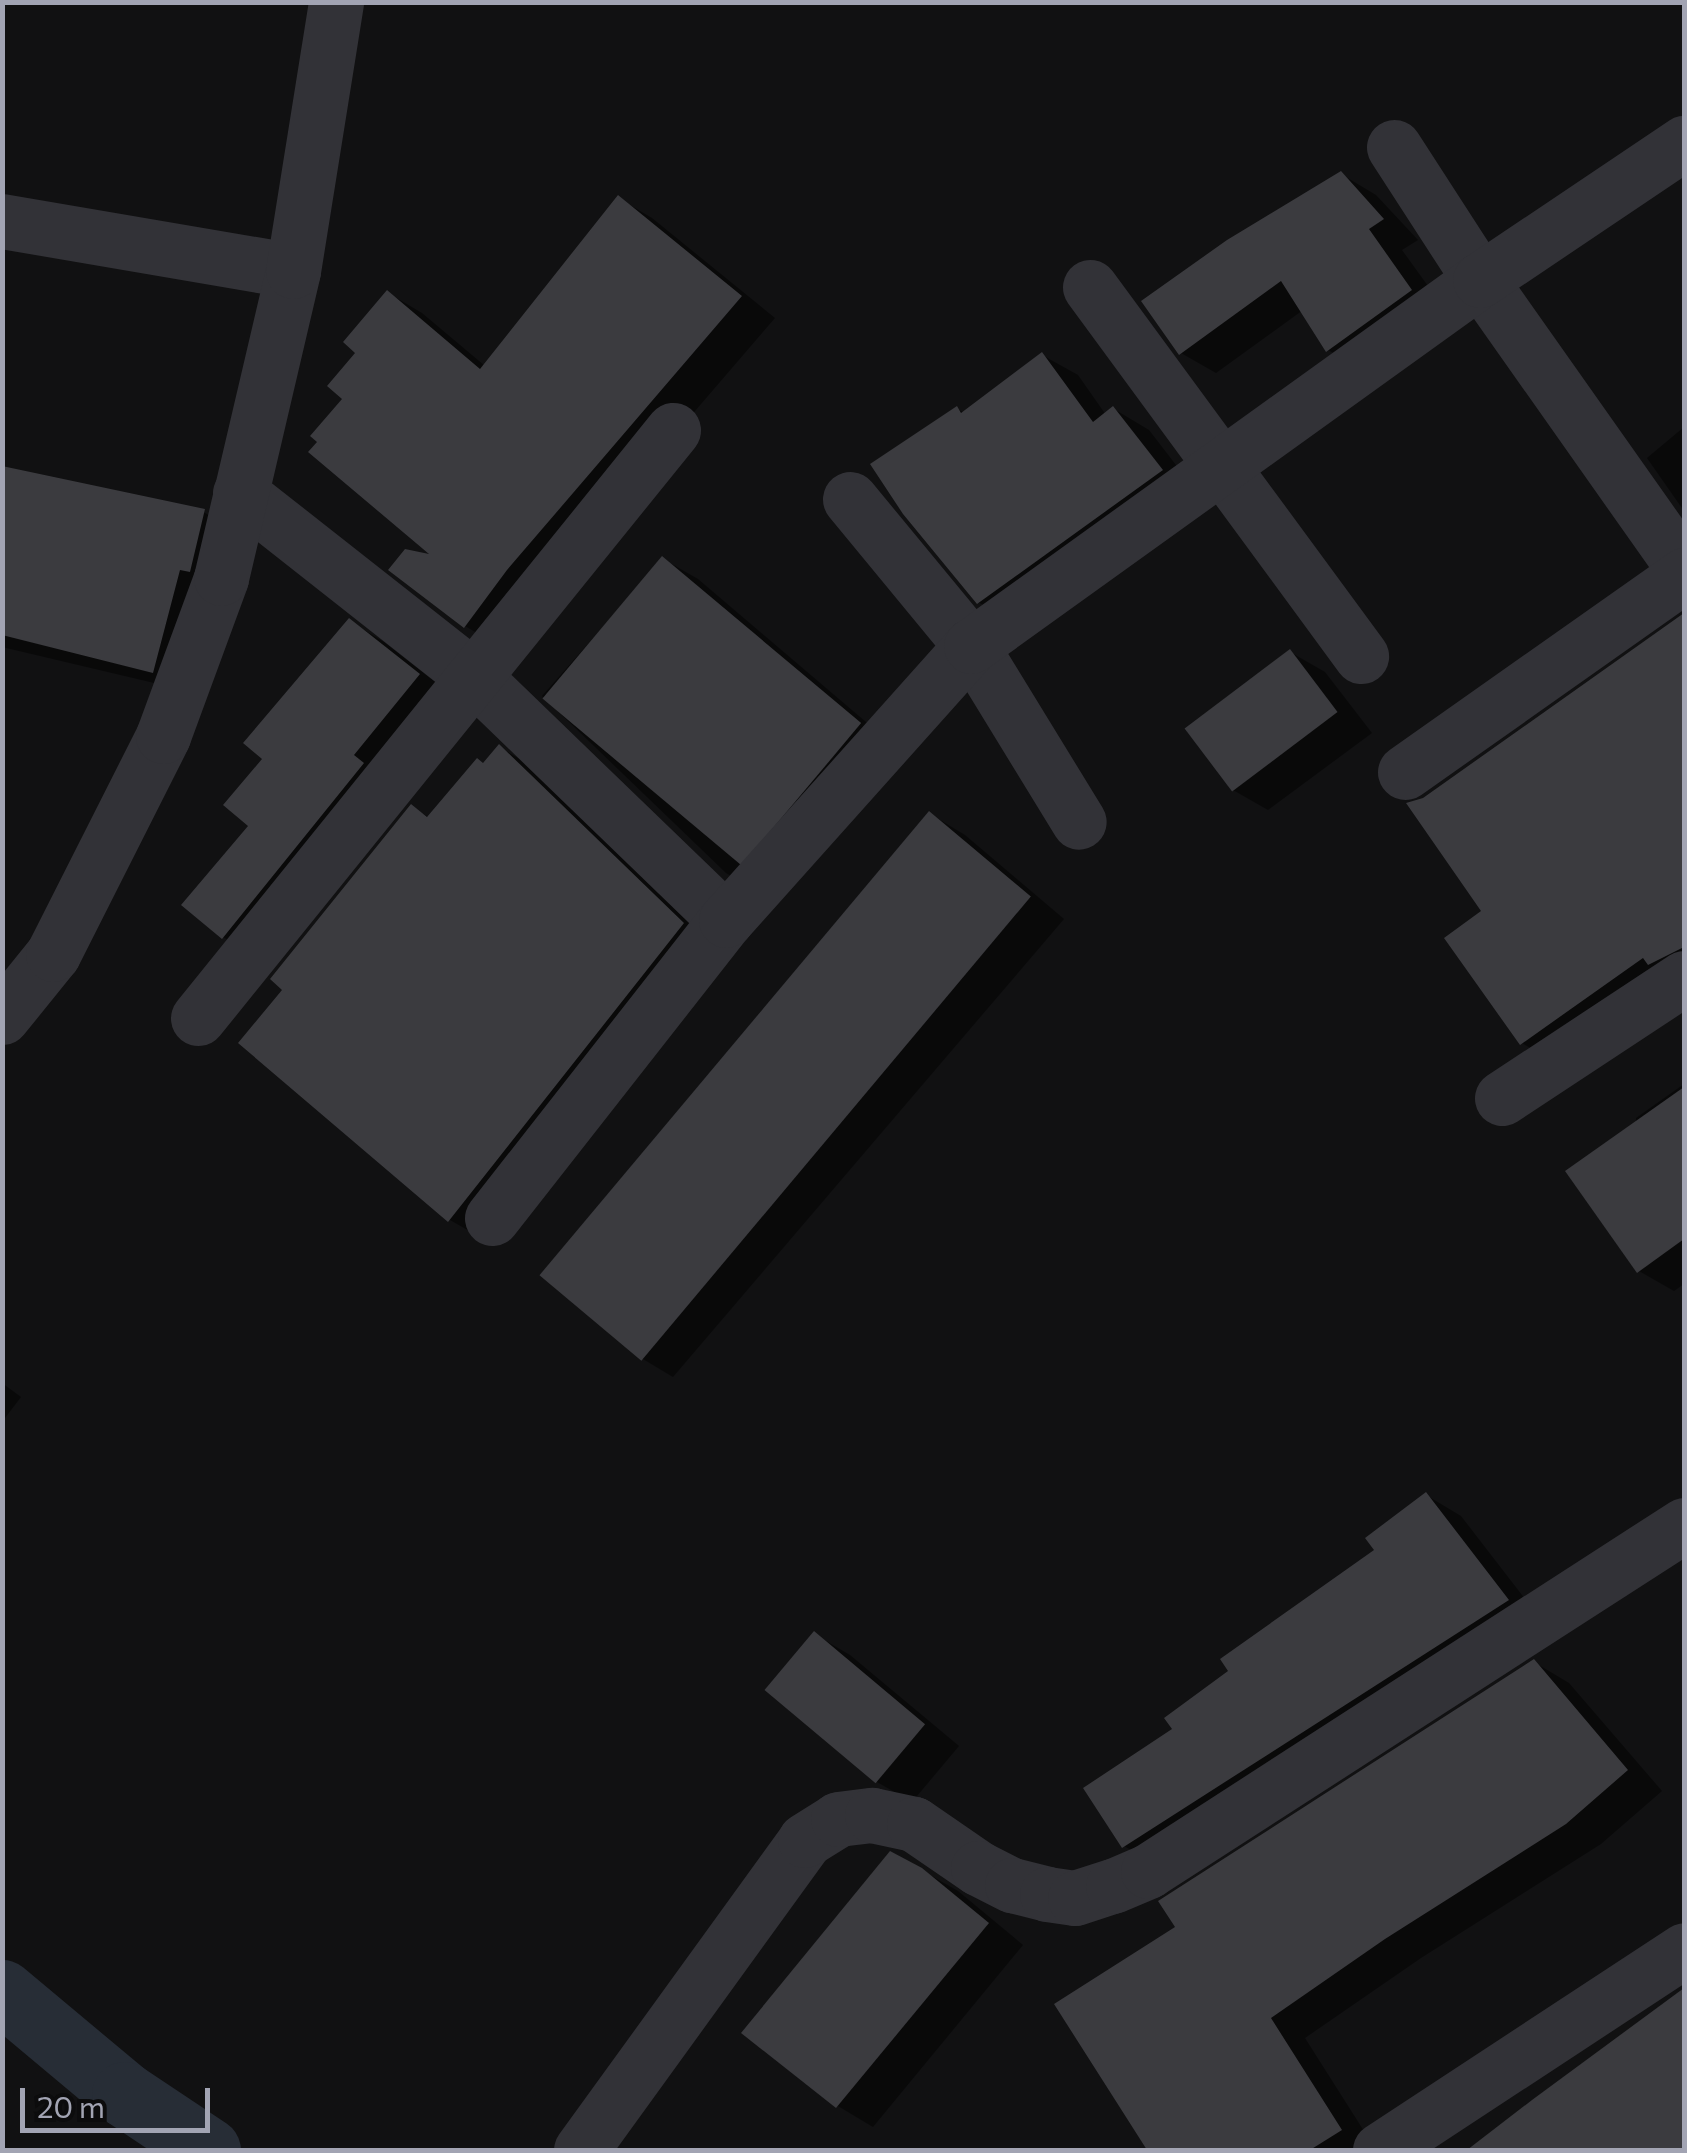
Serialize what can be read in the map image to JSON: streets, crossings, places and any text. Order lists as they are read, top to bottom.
{
  "scale_bar": "20 m"
}
